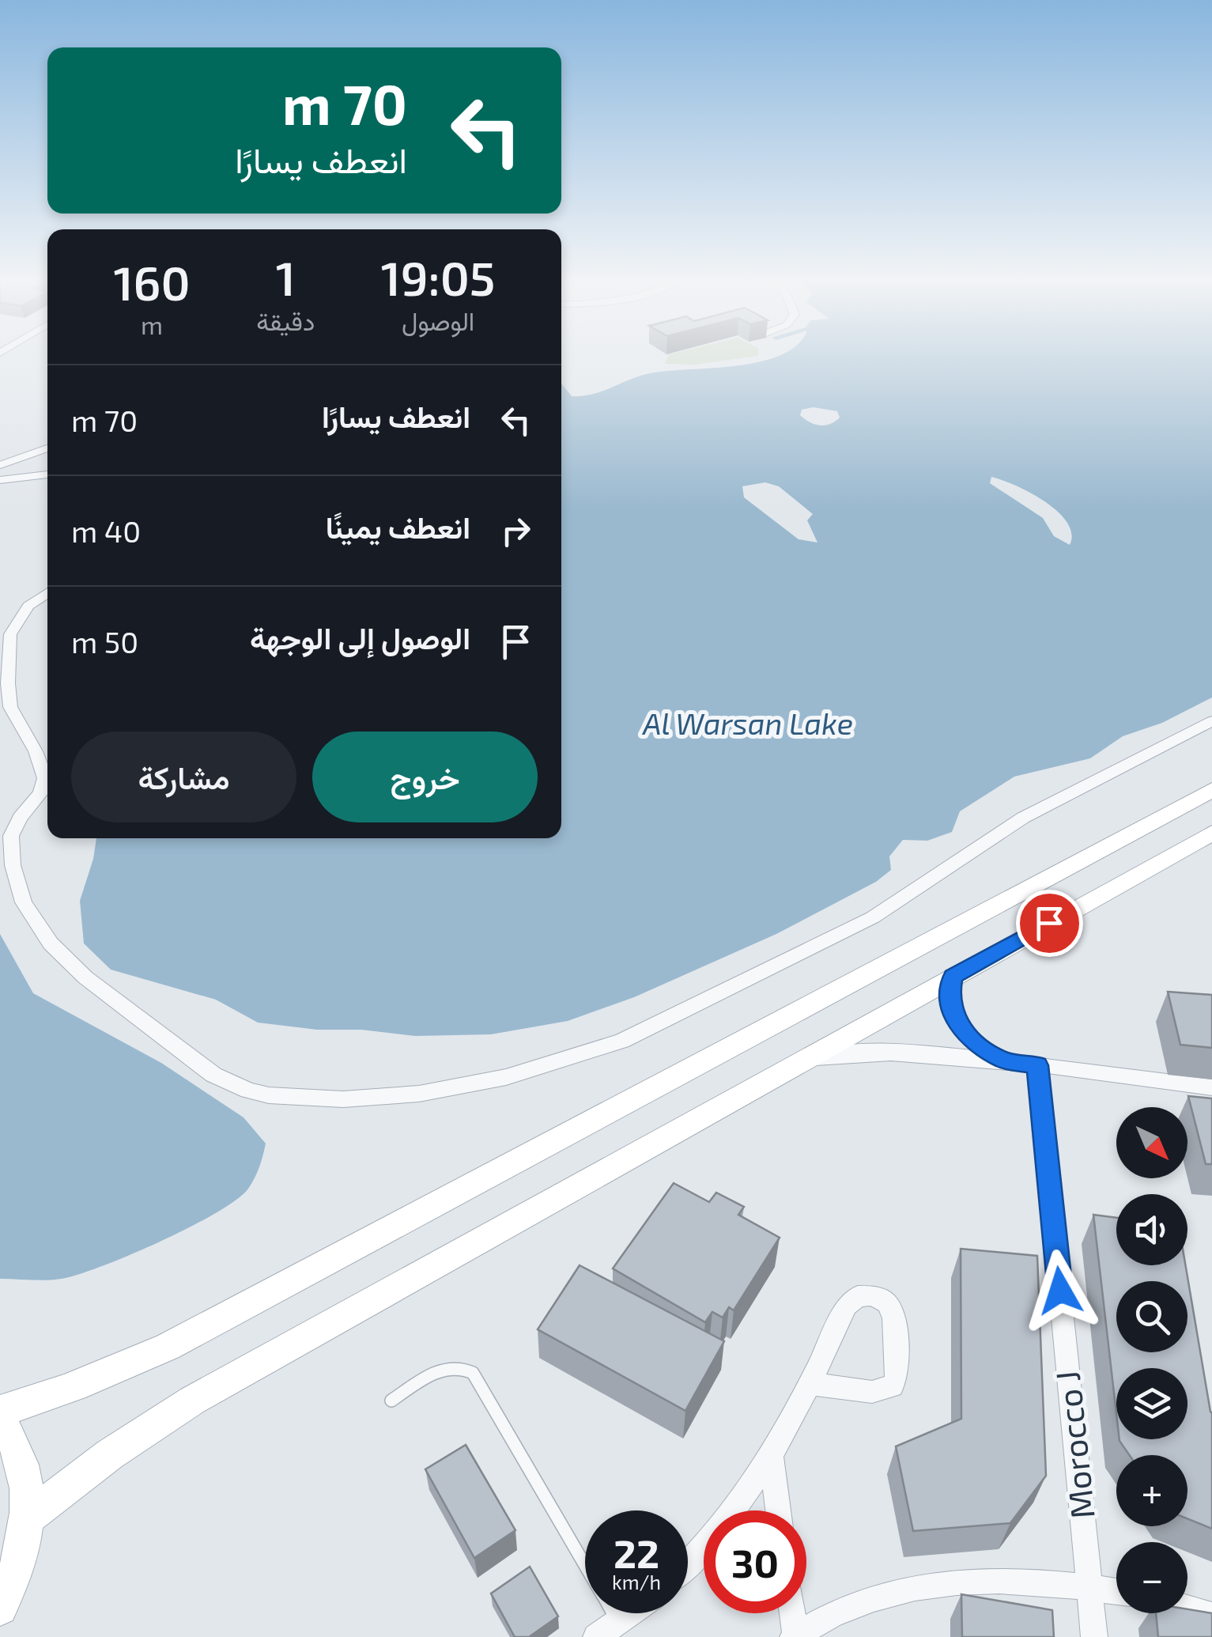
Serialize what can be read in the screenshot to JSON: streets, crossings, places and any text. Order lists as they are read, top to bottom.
{
  "streets": {
    "street": ["Morocco J"]
  },
  "water": ["Al Warsan Lake"],
  "north": "bottom right",
  "page": {
    "turn": ["70 m", "انعطف يسارًا"],
    "eta": [
      "19:05",
      "الوصول",
      "1",
      "دقيقة",
      "160",
      "m"
    ],
    "list": [
      {
        "name": "انعطف يسارًا",
        "value": "70 m"
      },
      {
        "name": "انعطف يمينًا",
        "value": "40 m"
      },
      {
        "name": "الوصول إلى الوجهة",
        "value": "50 m"
      }
    ],
    "buttons": ["خروج", "مشاركة"],
    "map_buttons": ["+", "−"],
    "speed": "22 km/h",
    "limit": "30"
  }
}
